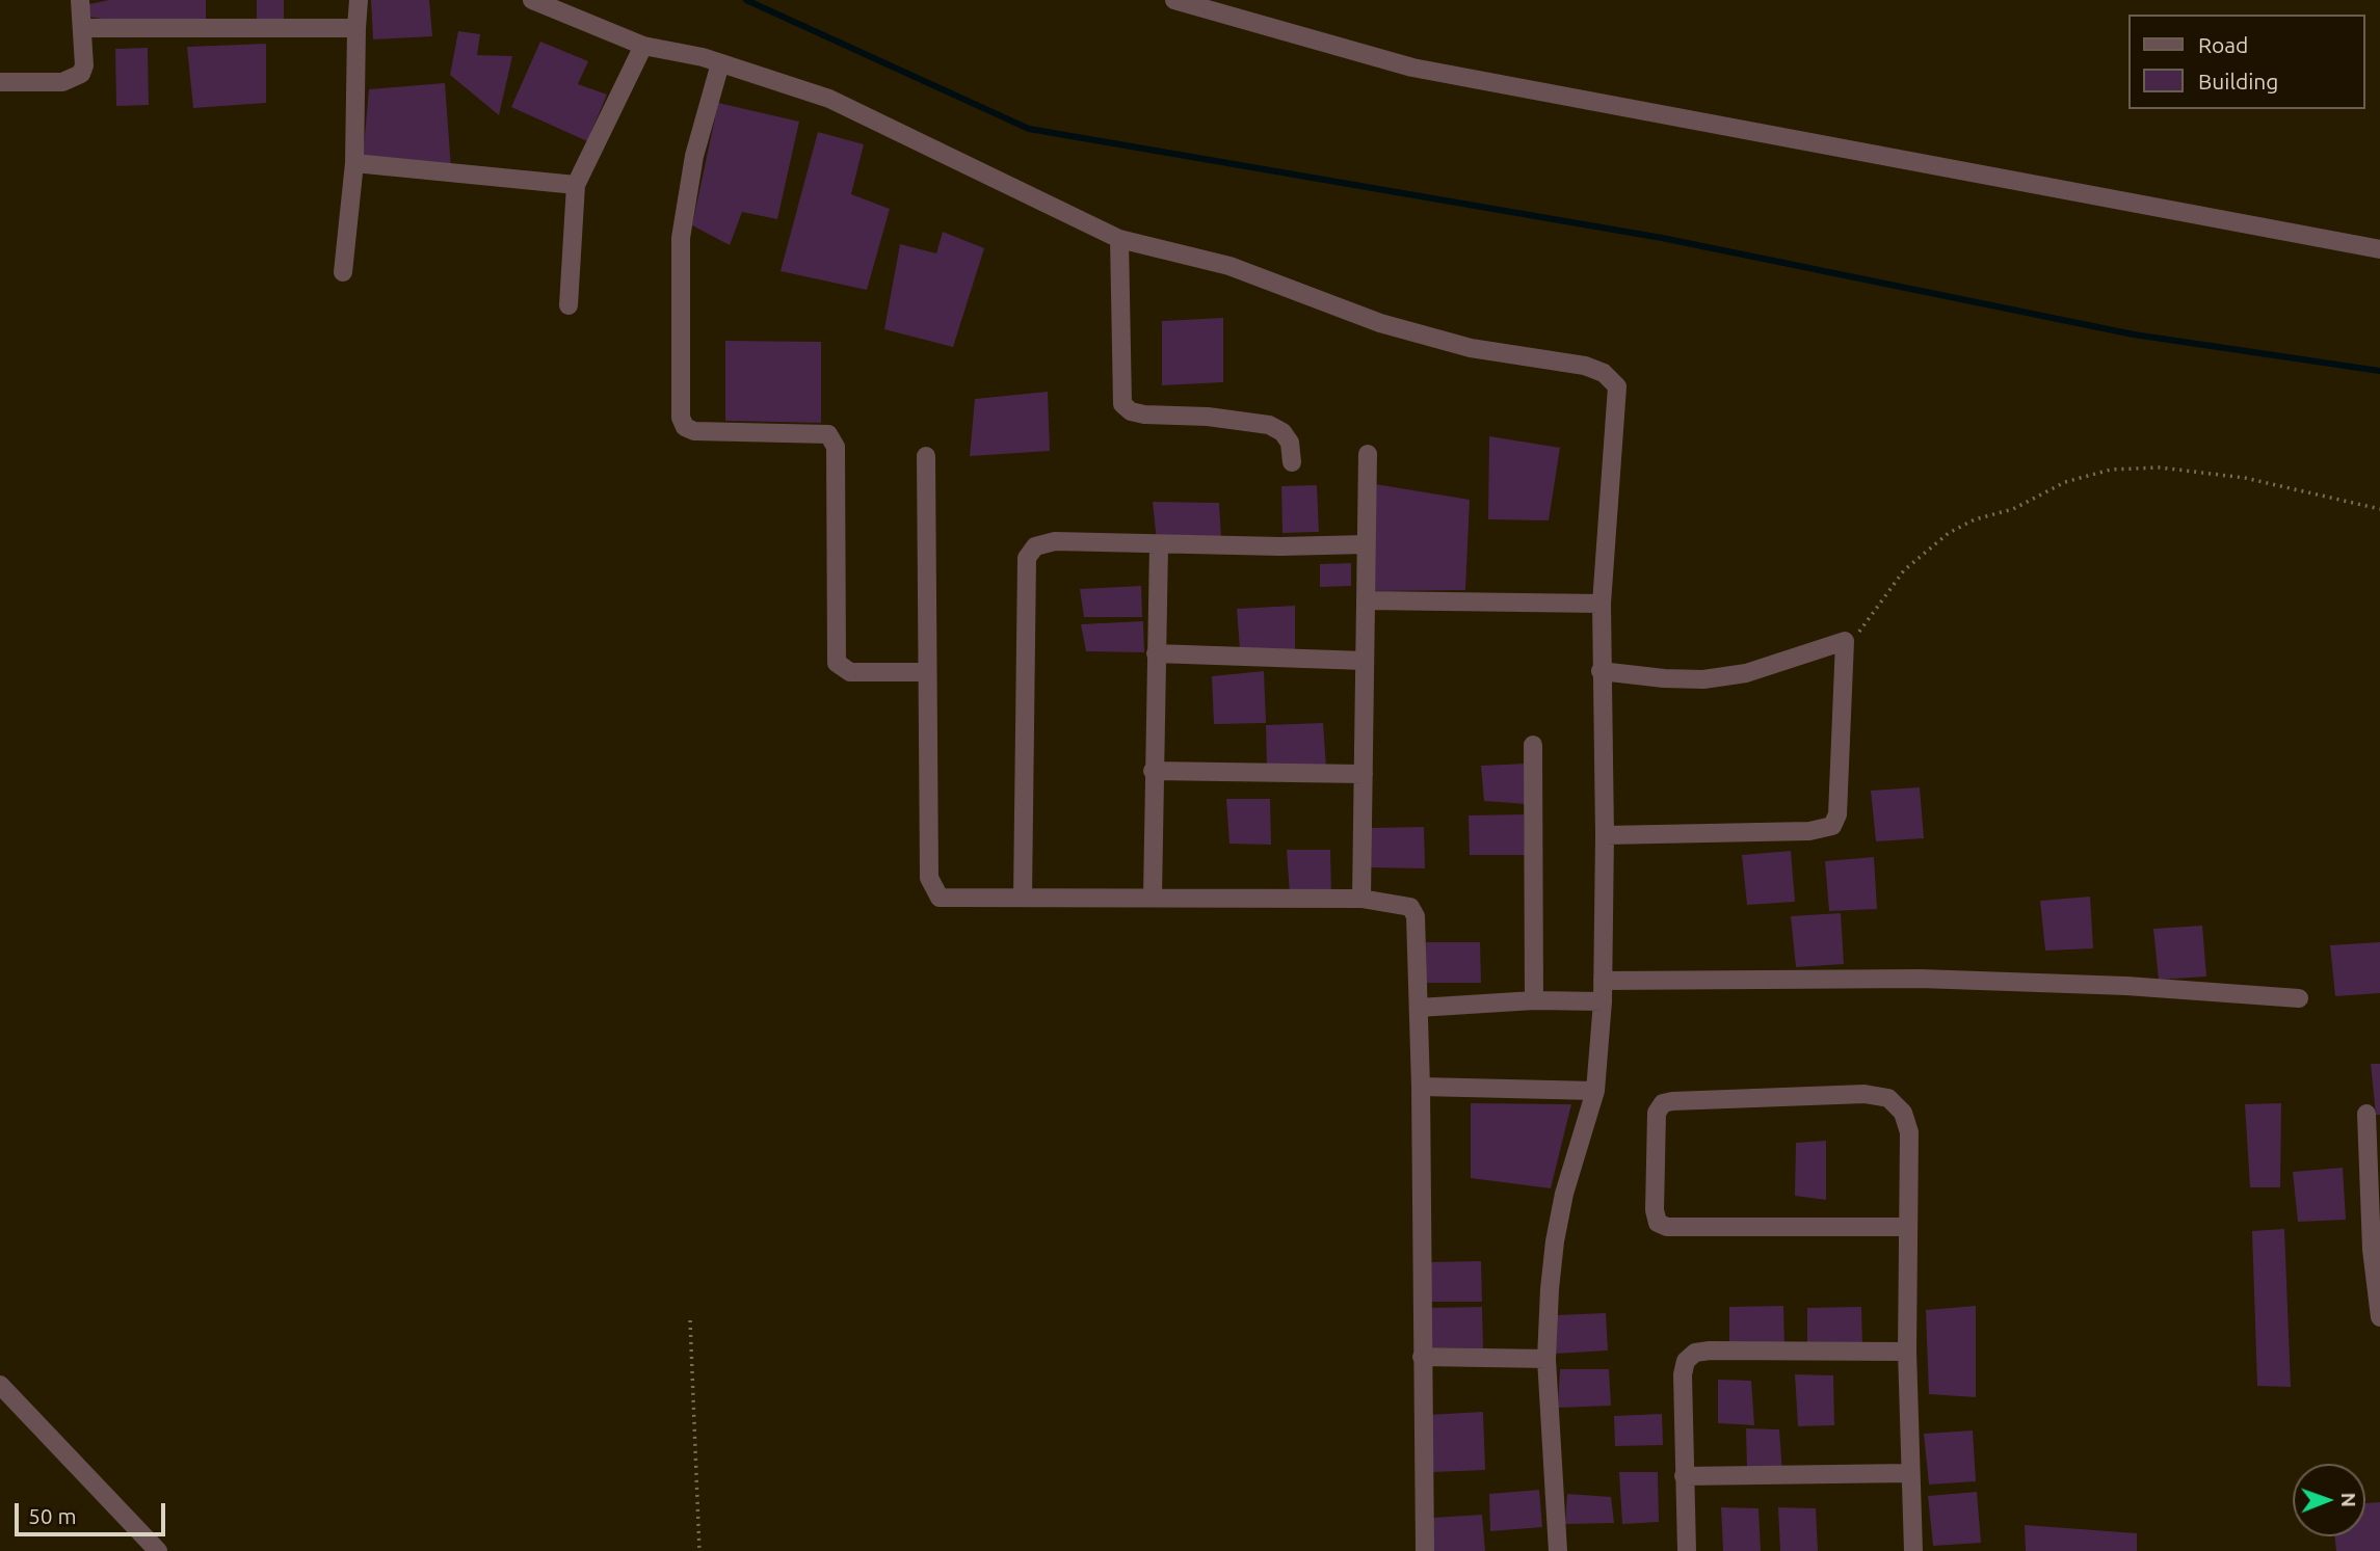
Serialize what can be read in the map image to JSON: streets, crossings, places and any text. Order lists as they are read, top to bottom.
{
  "legend": ["Road", "Building"],
  "scale_bar": "50 m",
  "north": "right"
}
